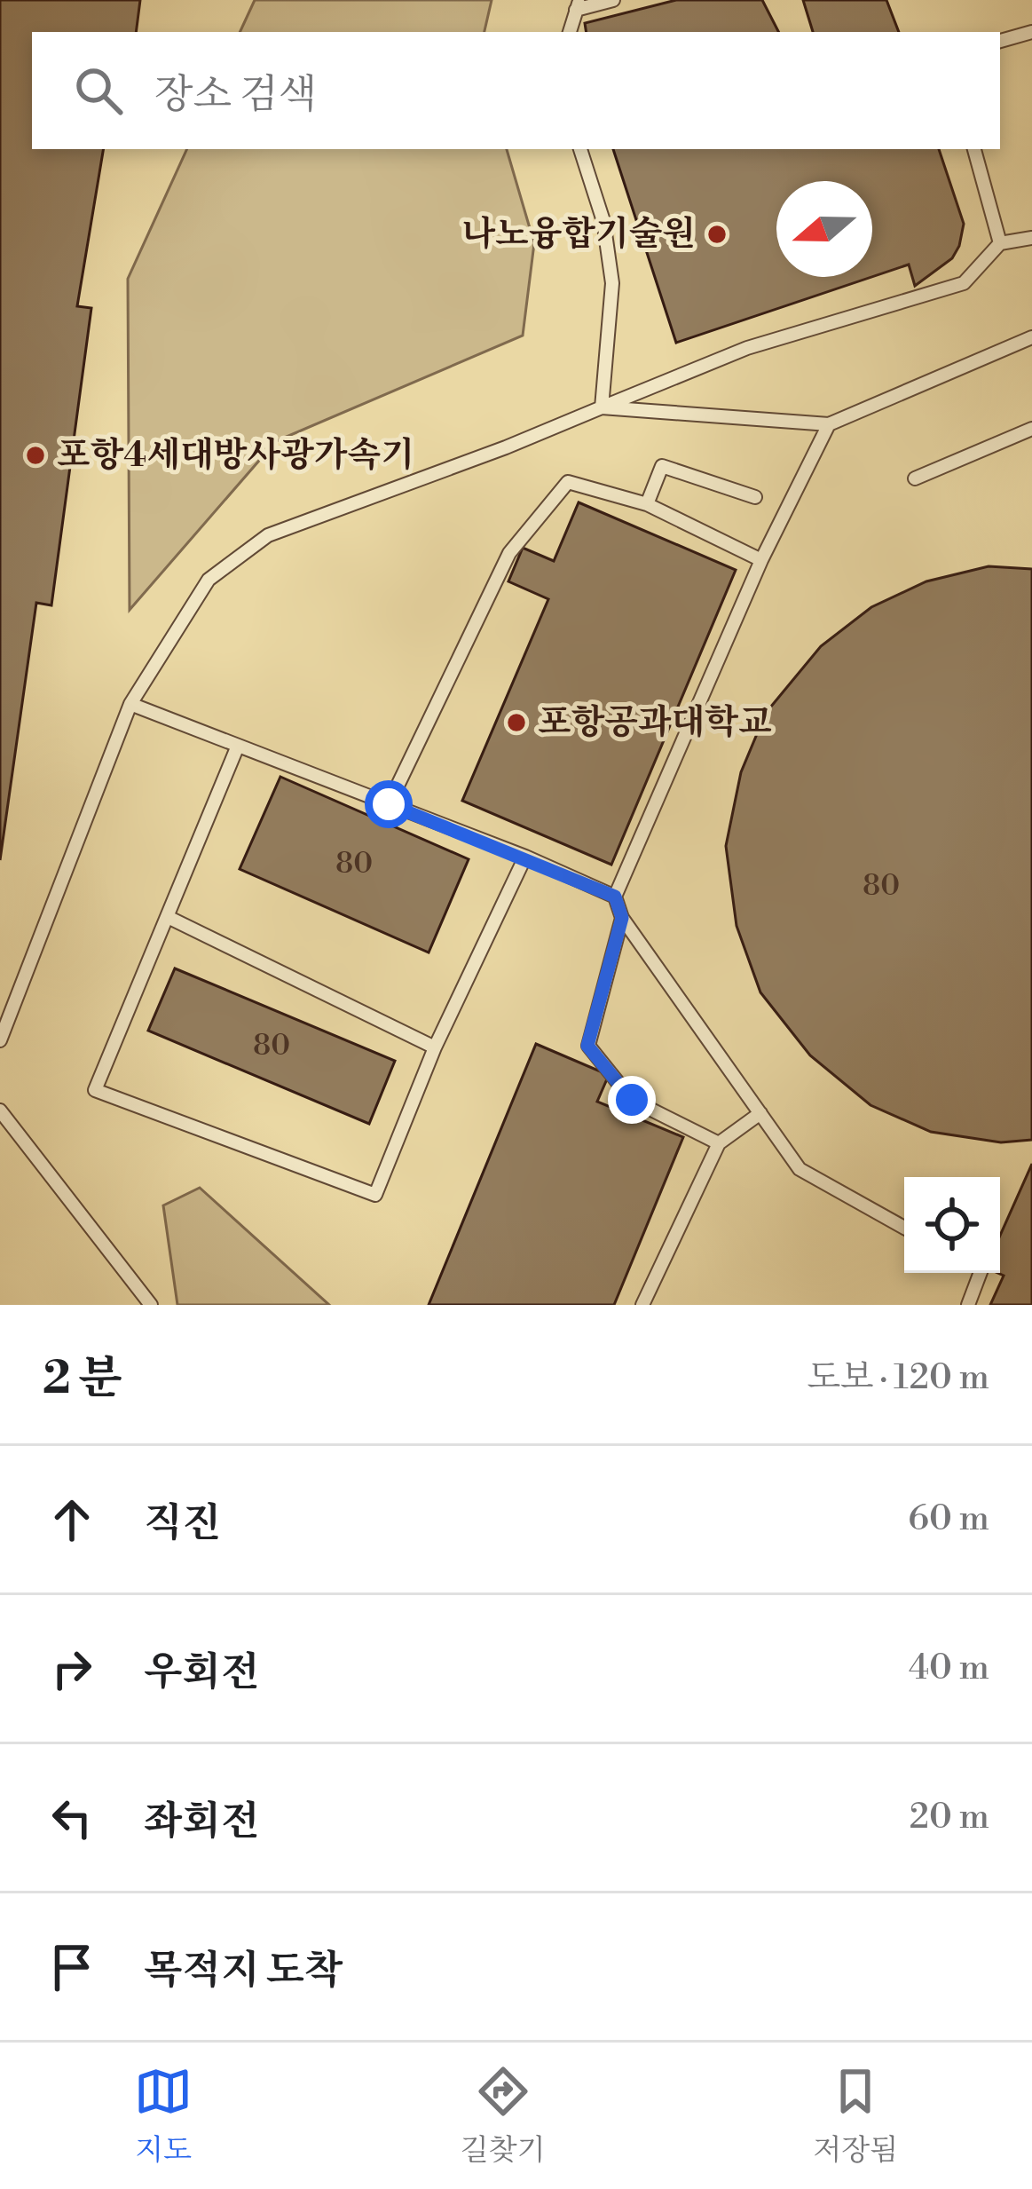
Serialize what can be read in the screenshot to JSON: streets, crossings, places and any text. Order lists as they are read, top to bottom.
{
  "places": ["나노융합기술원", "포항4세대방사광가속기", "포항공과대학교"],
  "house_numbers": ["80", "80", "80"],
  "north": "left",
  "page": {
    "search": "장소 검색",
    "heading": ["2 분", "도보 · 120 m"],
    "list": [
      ["직진", "60 m"],
      ["우회전", "40 m"],
      ["좌회전", "20 m"],
      "목적지 도착"
    ],
    "nav": ["지도", "길찾기", "저장됨"]
  }
}
